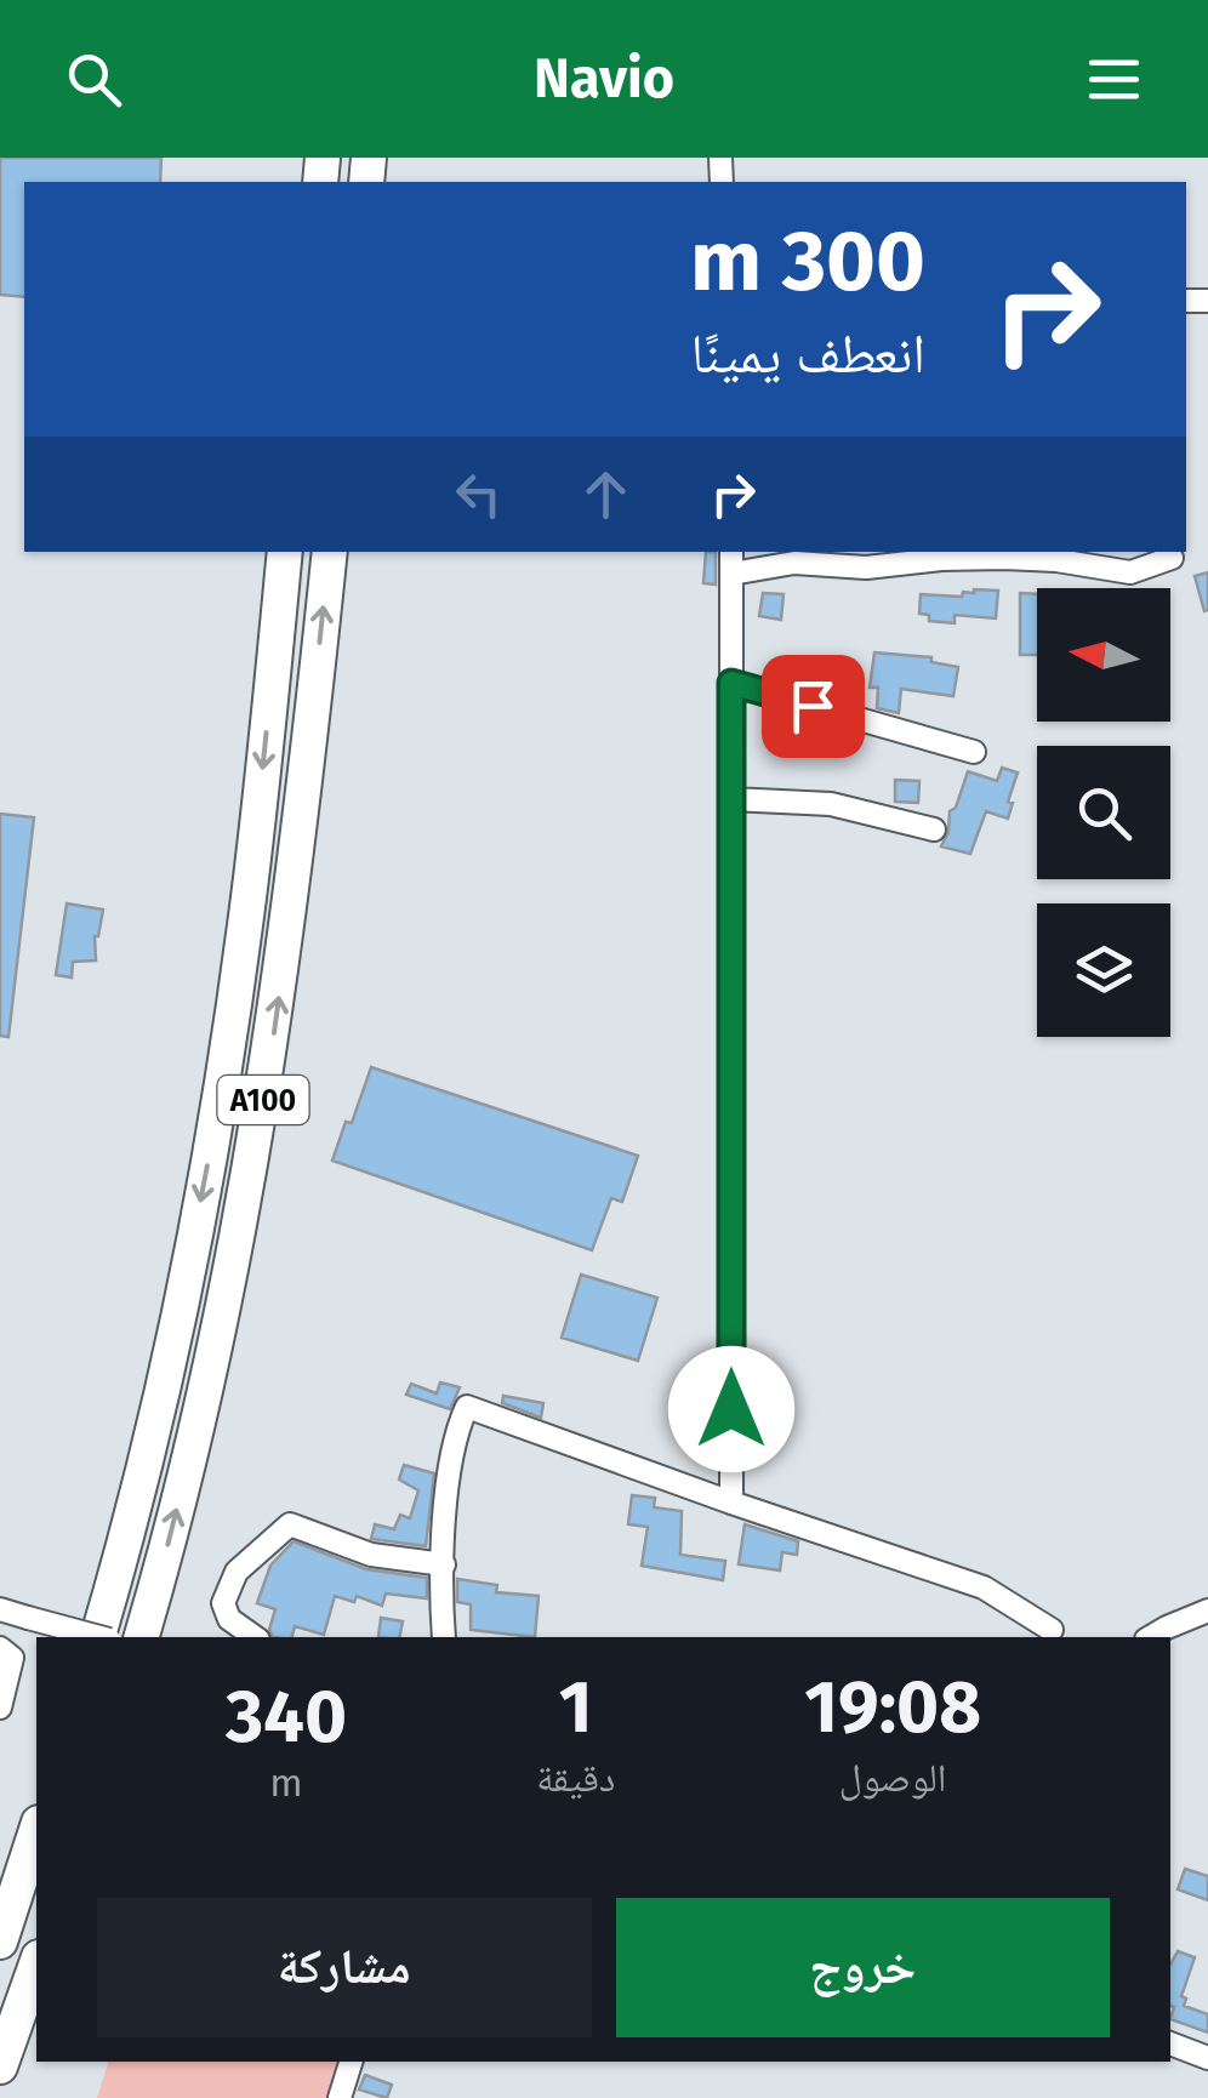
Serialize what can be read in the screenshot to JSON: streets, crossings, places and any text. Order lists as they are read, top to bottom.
{
  "streets": {
    "highway": ["A100"]
  },
  "north": "left",
  "page": {
    "header": "Navio",
    "turn": ["300 m", "انعطف يمينًا"],
    "eta": [
      "19:08",
      "الوصول",
      "1",
      "دقيقة",
      "340",
      "m"
    ],
    "buttons": ["خروج", "مشاركة"]
  }
}
